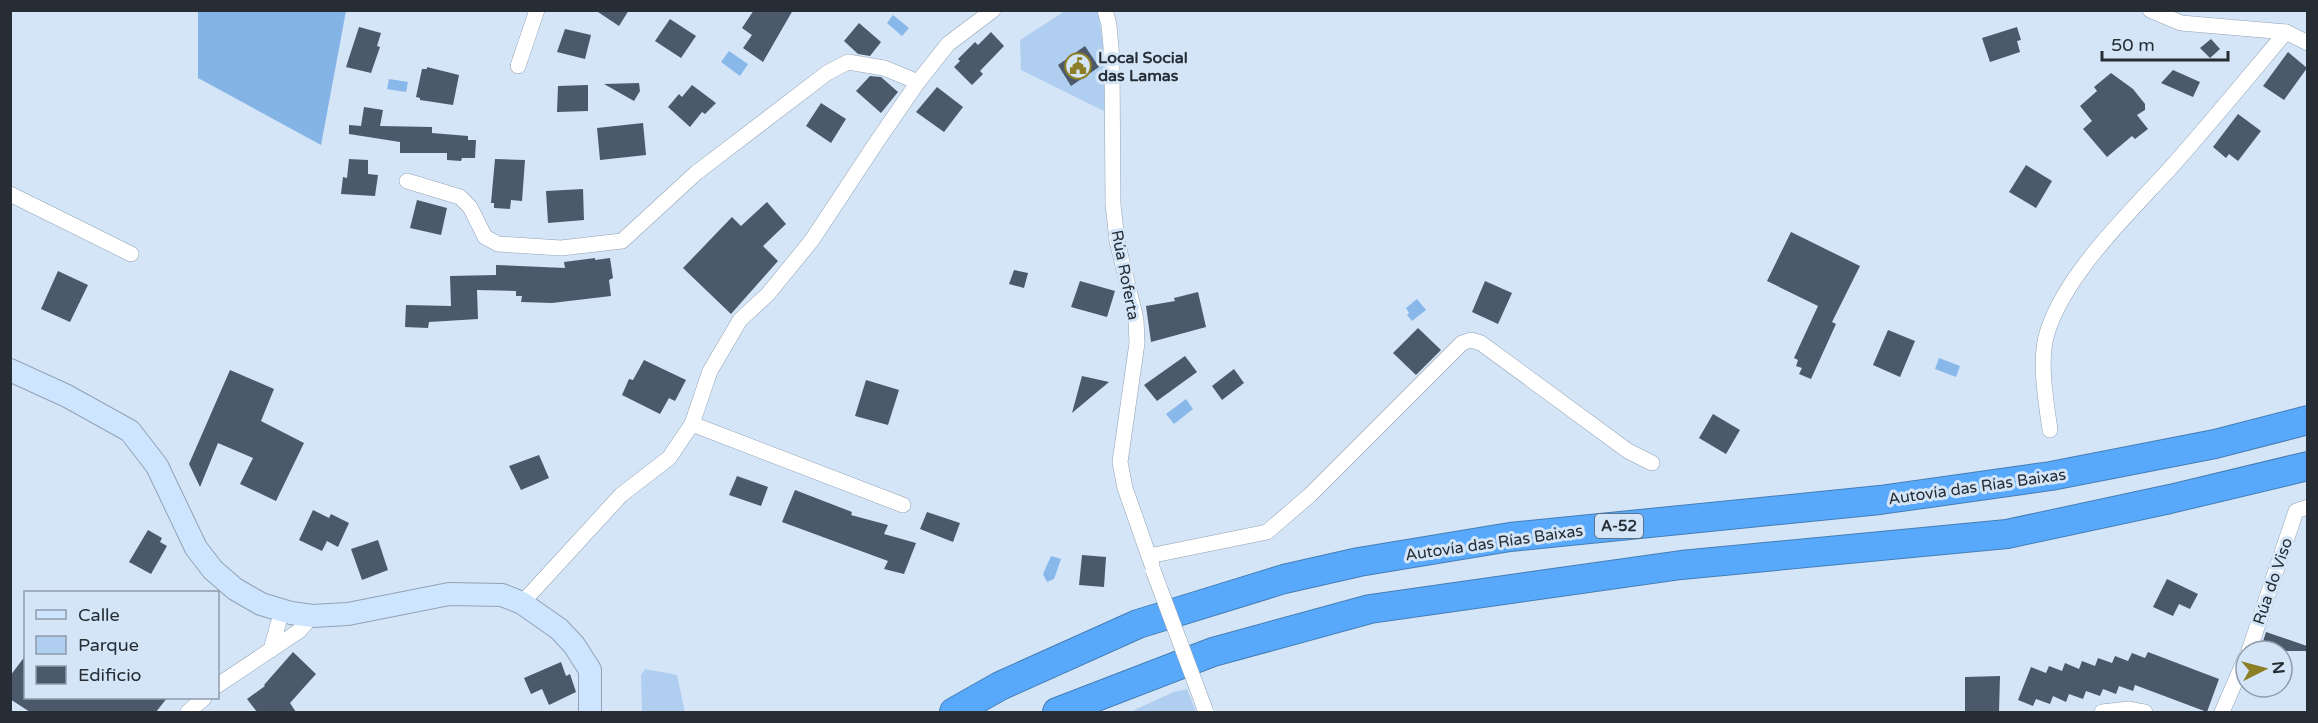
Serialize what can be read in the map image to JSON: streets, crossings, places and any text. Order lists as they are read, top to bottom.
{
  "streets": {
    "highway": ["Autovía das Rías Baixas", "A-52"],
    "street": ["Rúa Roferta", "Rúa do Viso"]
  },
  "places": {
    "public building": ["Local Social das Lamas"]
  },
  "legend": ["Calle", "Parque", "Edificio"],
  "scale_bar": "50 m",
  "north": "right"
}
